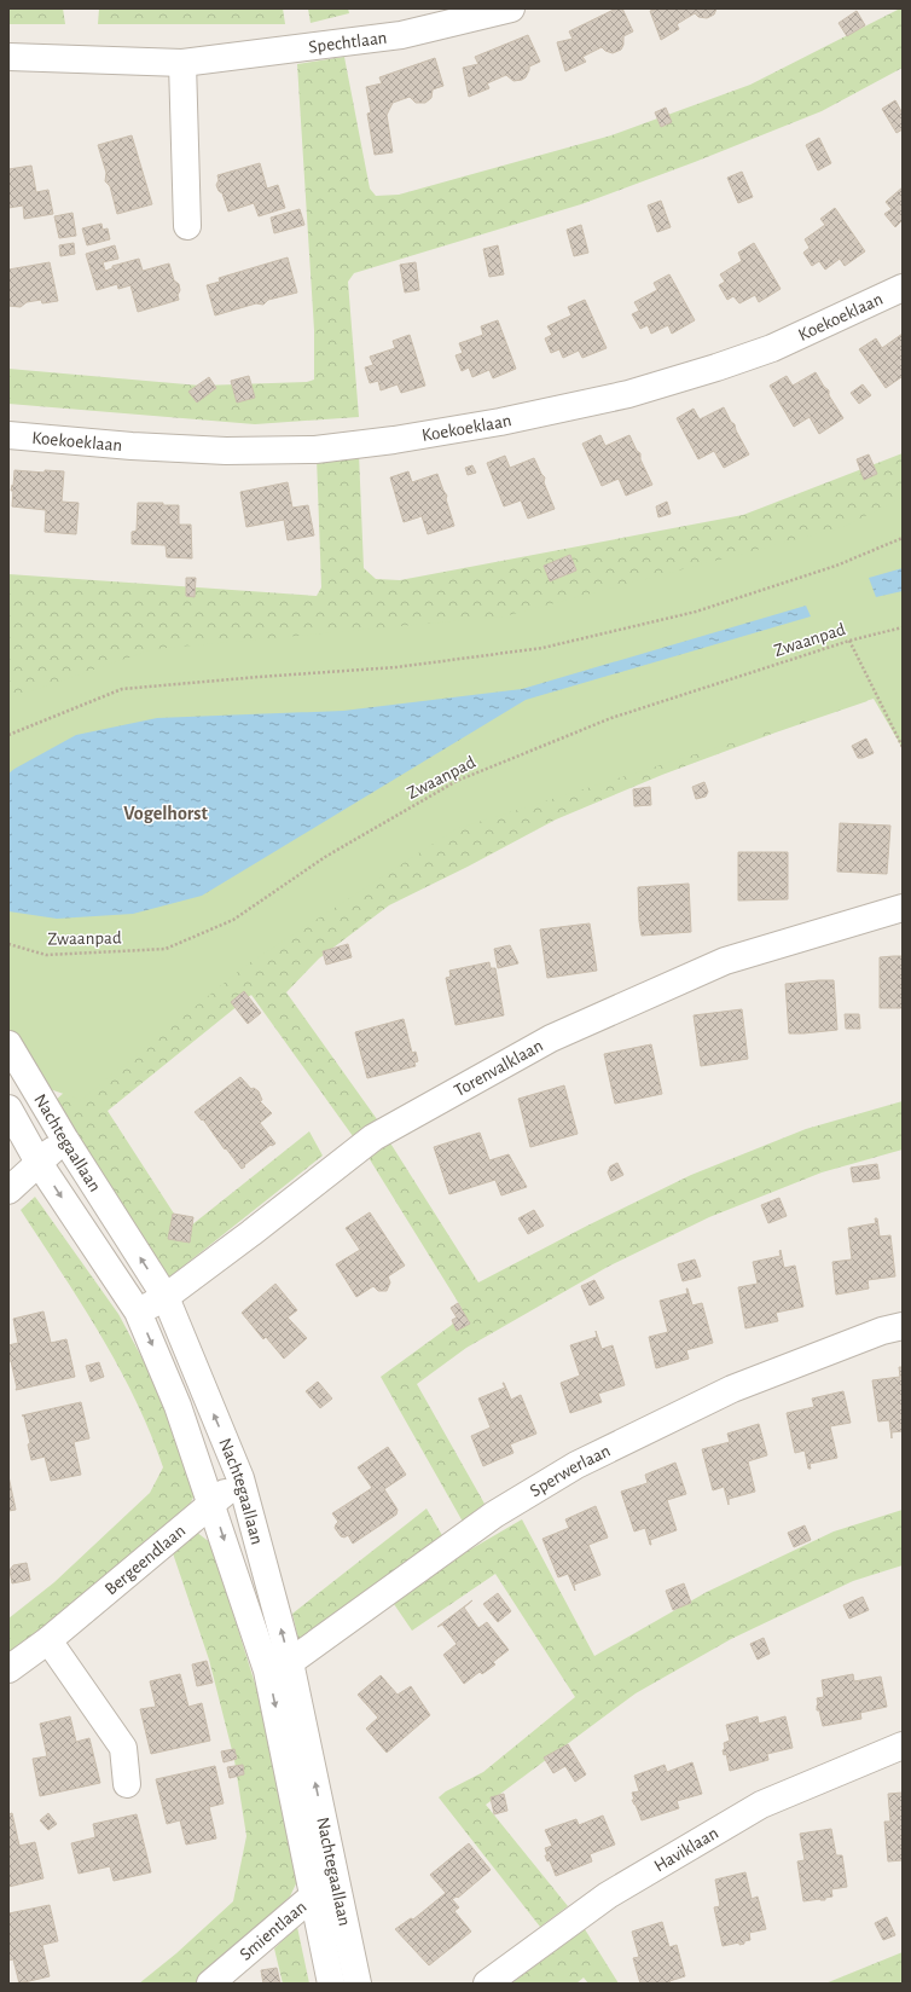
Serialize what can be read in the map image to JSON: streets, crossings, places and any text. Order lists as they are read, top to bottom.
{
  "streets": {
    "street": [
      "Spechtlaan",
      "Koekoeklaan",
      "Torenvalklaan",
      "Nachtegaallaan",
      "Sperwerlaan",
      "Bergeendlaan",
      "Haviklaan",
      "Smientlaan"
    ],
    "path": ["Zwaanpad"]
  },
  "crossings": [
    ["Torenvalklaan", "Nachtegaallaan"],
    ["Nachtegaallaan", "Sperwerlaan"],
    ["Nachtegaallaan", "Bergeendlaan"],
    ["Nachtegaallaan", "Smientlaan"]
  ],
  "districts": ["Vogelhorst"]
}
